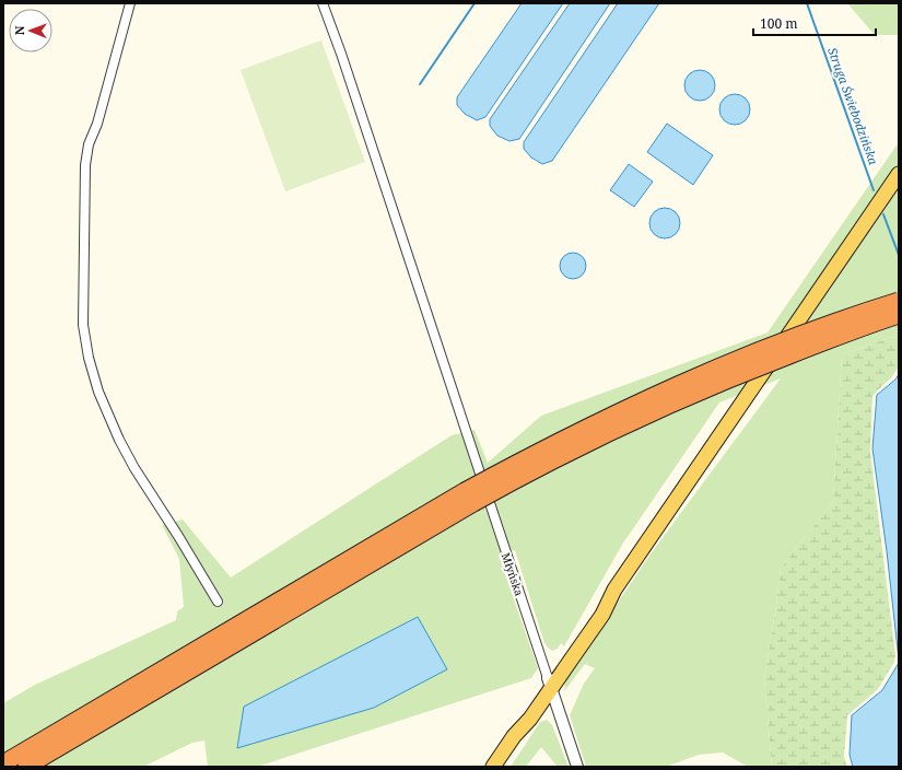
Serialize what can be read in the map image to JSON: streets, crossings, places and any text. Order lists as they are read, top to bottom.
{
  "streets": {
    "street": ["Młyńska"]
  },
  "water": ["Struga Świebodzińska"],
  "scale_bar": "100 m",
  "north": "left"
}
